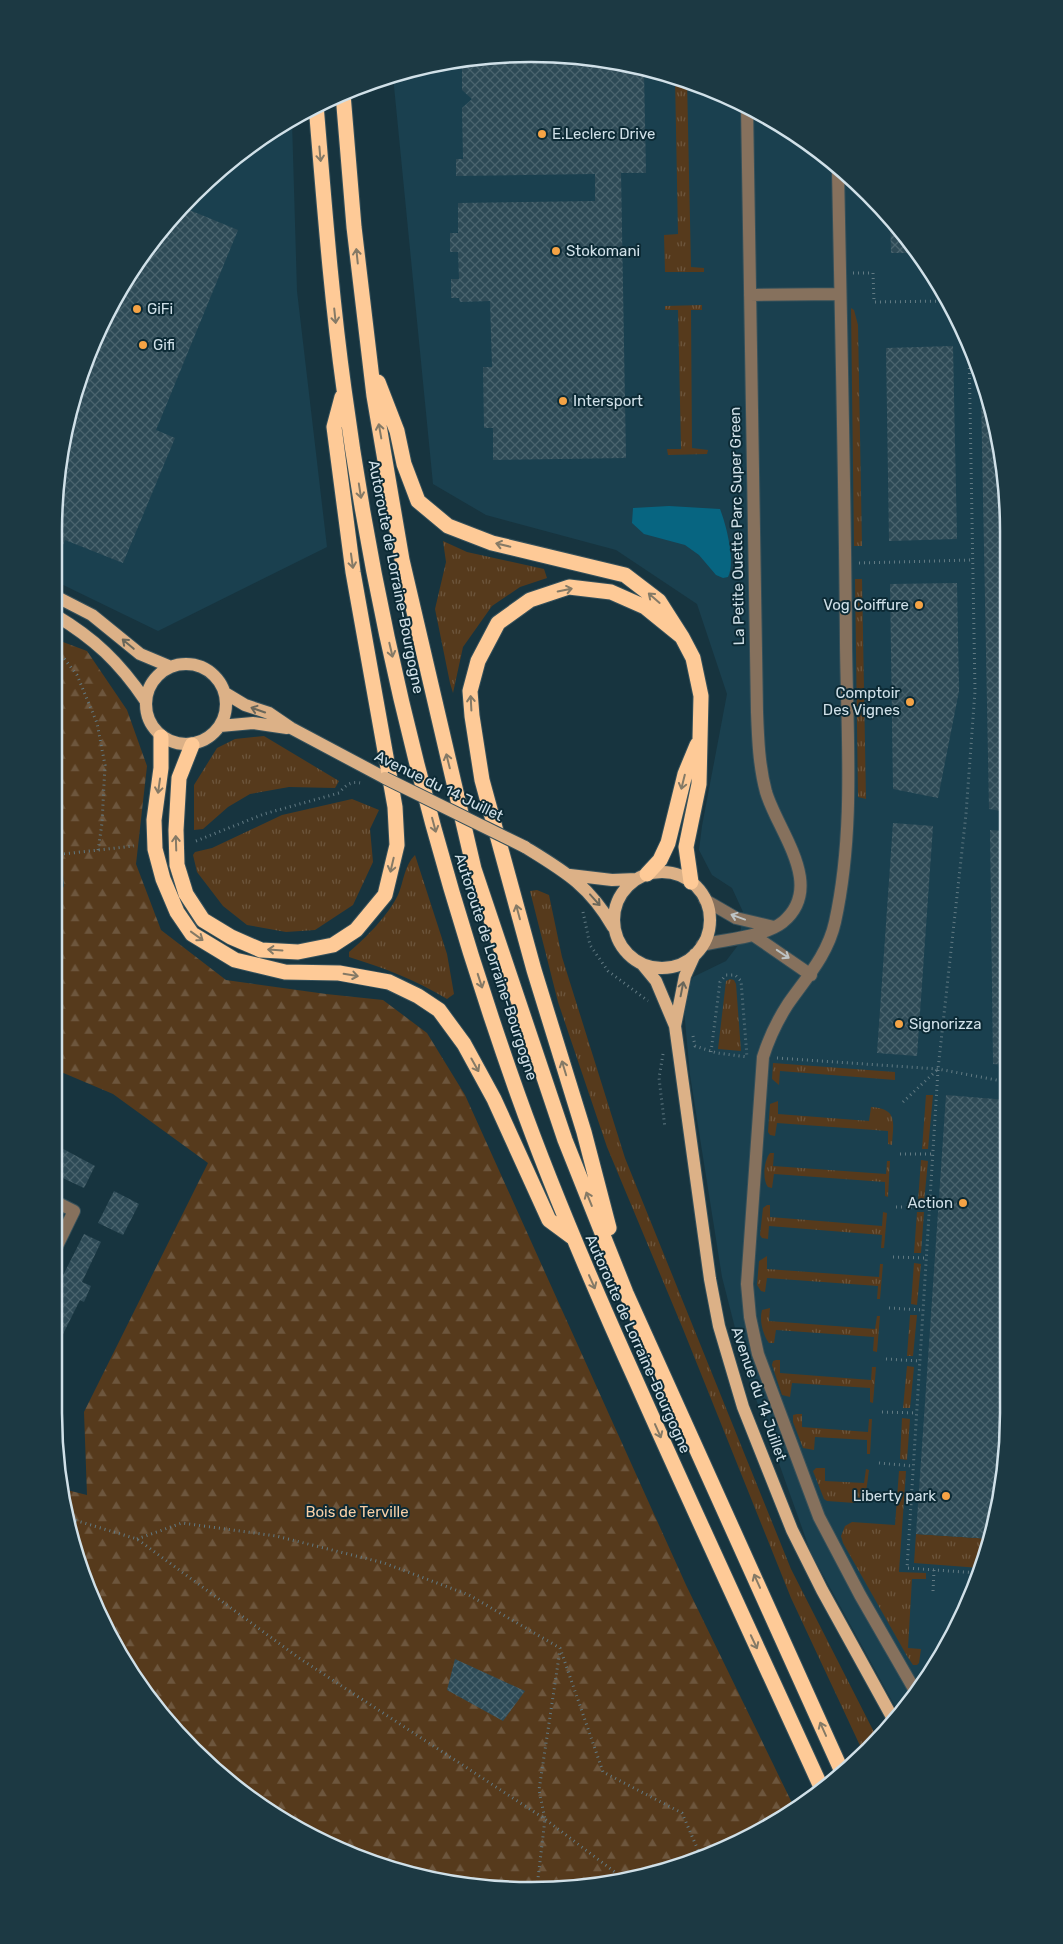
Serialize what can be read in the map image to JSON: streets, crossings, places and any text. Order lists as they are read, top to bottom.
{
  "streets": {
    "highway": ["Autoroute de Lorraine-Bourgogne"],
    "main road": ["Avenue du 14 Juillet"],
    "street": ["La Petite Ouette Parc Super Green"]
  },
  "crossings": [
    ["La Petite Ouette Parc Super Green", "Avenue du 14 Juillet"]
  ],
  "parks": ["Bois de Terville"],
  "places": [
    "E.Leclerc Drive",
    "Stokomani",
    "GiFi",
    "Gifi",
    "Intersport",
    "Vog Coiffure",
    "Comptoir Des Vignes",
    "Signorizza",
    "Action",
    "Liberty park"
  ]
}
